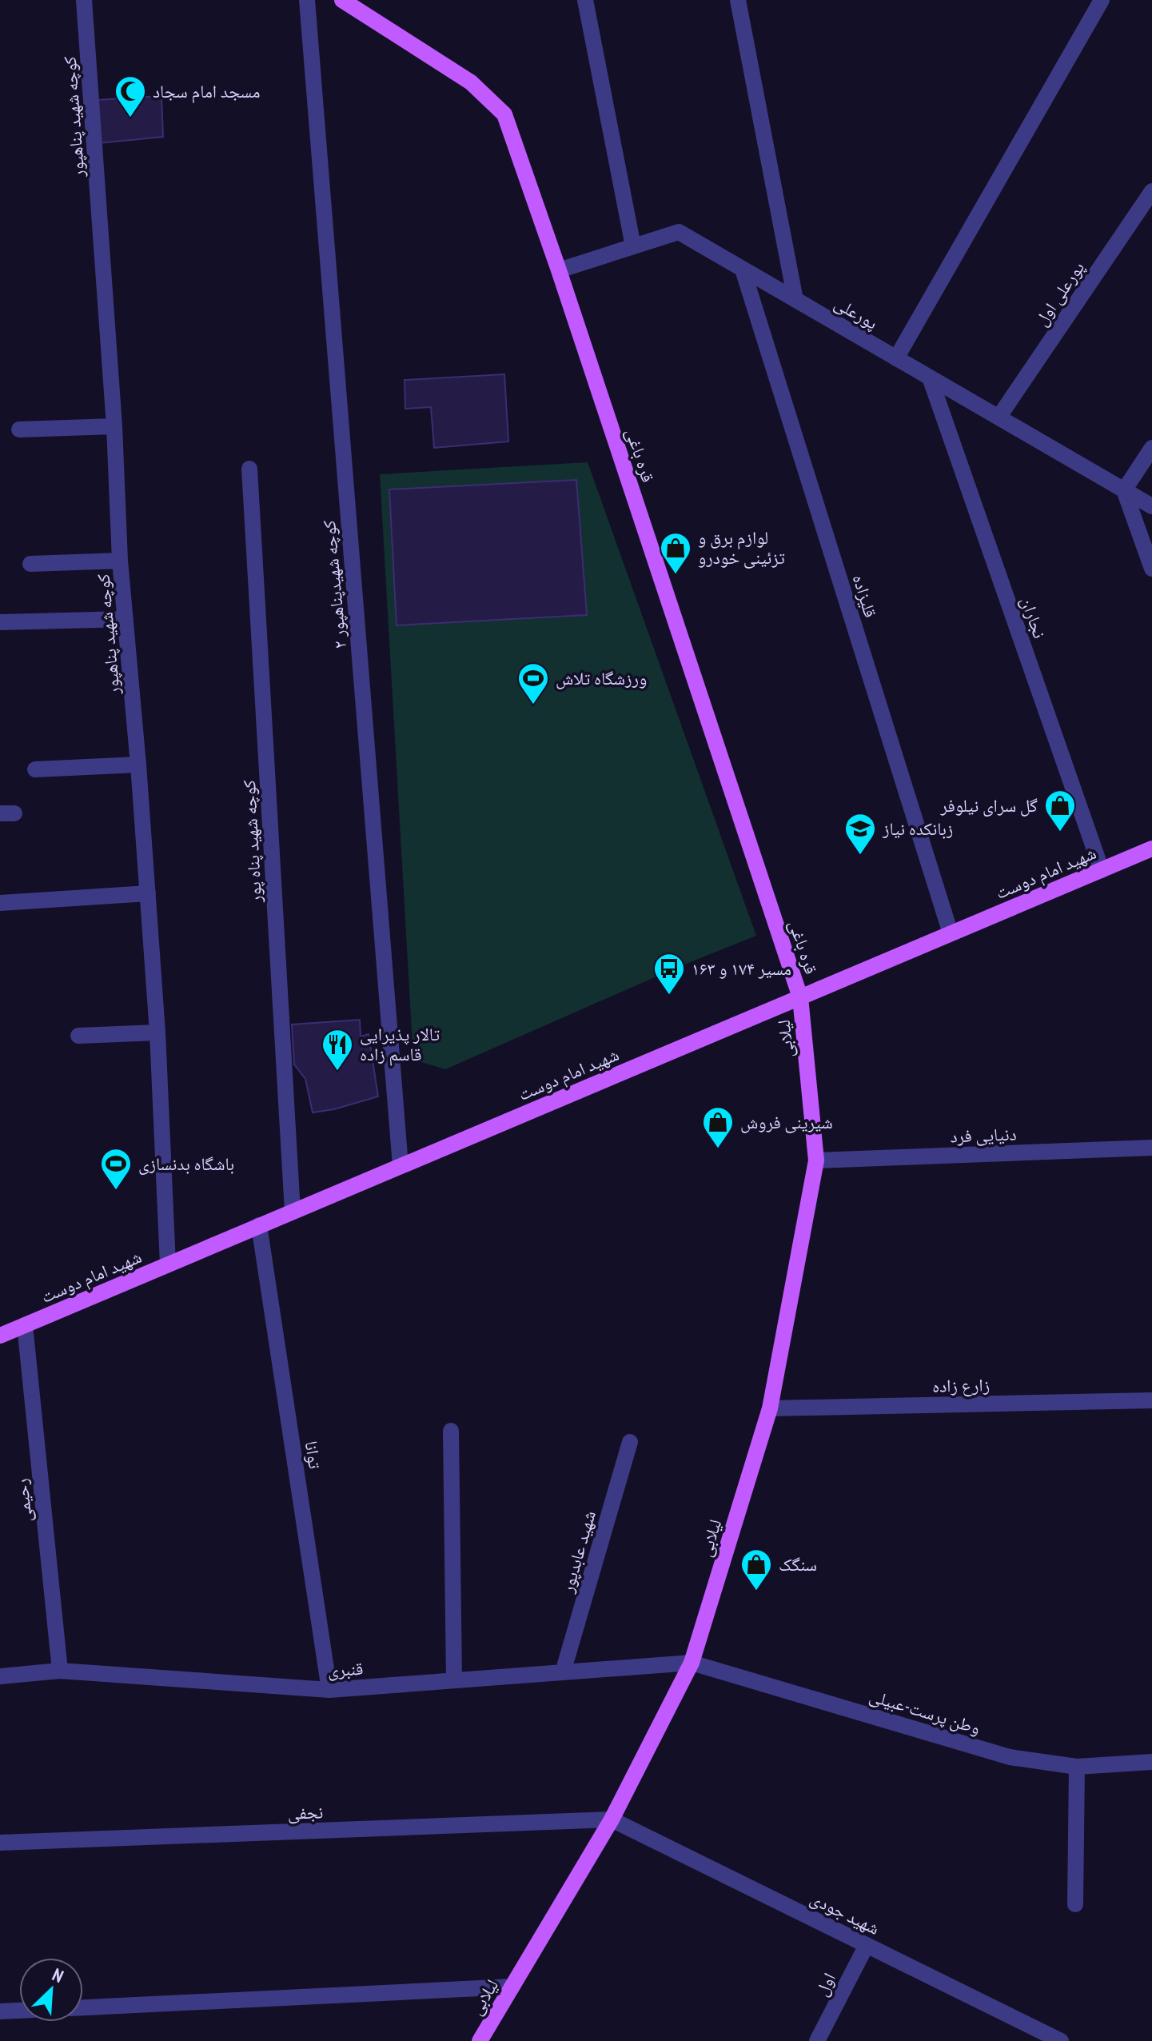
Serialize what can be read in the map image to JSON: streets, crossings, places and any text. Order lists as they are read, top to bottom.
{
  "streets": {
    "main road": ["قره باغی", "شهید امام دوست", "لیلابی"],
    "street": [
      "کوچه شهید پناهپور",
      "پورعلی اول",
      "پورعلی",
      "۲ کوچه شهیدپناهپور",
      "قلیزاده",
      "نجاران",
      "کوچه شهید پناه پور",
      "دنیایی فرد",
      "زارع زاده",
      "توانا",
      "رحیمی",
      "شهید عابدپور",
      "قنبری",
      "وطن پرست-عبیلی",
      "نجفی",
      "شهید جودی",
      "اول"
    ]
  },
  "crossings": [
    ["کوچه شهید پناهپور", "شهید امام دوست"],
    ["پورعلی اول", "پورعلی"],
    ["پورعلی", "قره باغی"],
    ["پورعلی", "قلیزاده"],
    ["پورعلی", "نجاران"],
    ["قره باغی", "شهید امام دوست"],
    ["قره باغی", "لیلابی"],
    ["۲ کوچه شهیدپناهپور", "شهید امام دوست"],
    ["قلیزاده", "شهید امام دوست"],
    ["نجاران", "شهید امام دوست"],
    ["کوچه شهید پناه پور", "شهید امام دوست"],
    ["شهید امام دوست", "لیلابی"],
    ["شهید امام دوست", "توانا"],
    ["شهید امام دوست", "رحیمی"],
    ["لیلابی", "دنیایی فرد"],
    ["لیلابی", "زارع زاده"],
    ["لیلابی", "قنبری"],
    ["لیلابی", "وطن پرست-عبیلی"],
    ["لیلابی", "نجفی"],
    ["لیلابی", "شهید جودی"],
    ["توانا", "قنبری"],
    ["رحیمی", "قنبری"],
    ["شهید عابدپور", "قنبری"],
    ["قنبری", "وطن پرست-عبیلی"],
    ["نجفی", "شهید جودی"],
    ["شهید جودی", "اول"]
  ],
  "places": {
    "mosque": ["مسجد امام سجاد"],
    "shop": [
      "لوازم برق و تزئینی خودرو",
      "گل سرای نیلوفر",
      "شیرینی فروش",
      "سنگک"
    ],
    "sports": ["ورزشگاه تلاش", "باشگاه بدنسازی"],
    "school or university": ["زبانکده نیاز"],
    "bus stop": ["مسیر ۱۷۴ و ۱۶۳"],
    "restaurant": ["تالار پذیرایی قاسم زاده"]
  },
  "north": "top right"
}
